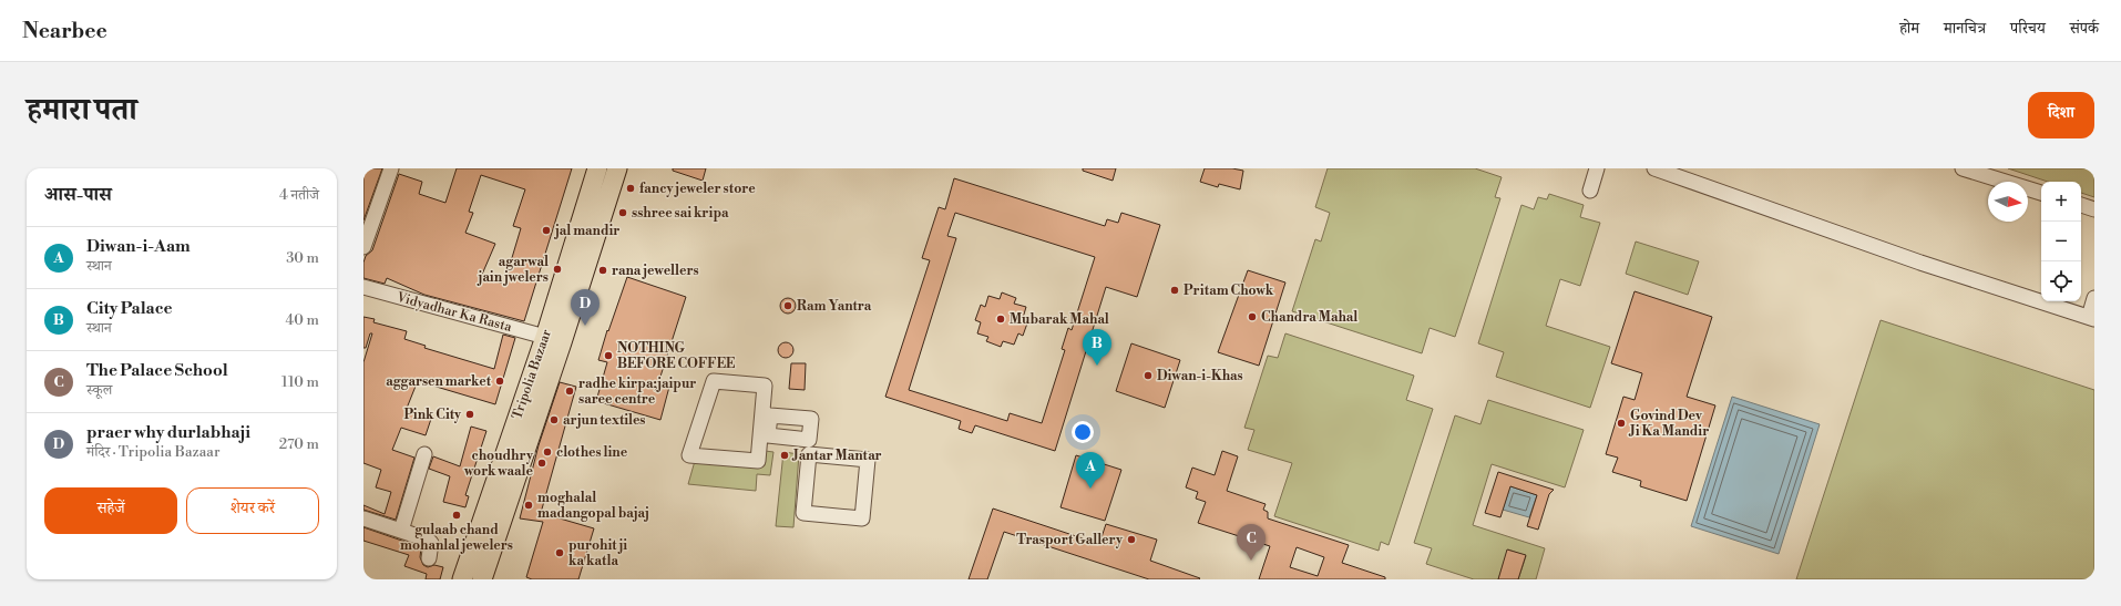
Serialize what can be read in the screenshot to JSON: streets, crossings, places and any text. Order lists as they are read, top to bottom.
{
  "streets": {
    "main road": ["Tripolia Bazaar"],
    "street": ["Vidyadhar Ka Rasta"]
  },
  "crossings": [
    ["Vidyadhar Ka Rasta", "Tripolia Bazaar"]
  ],
  "places": [
    "fancy jeweler store",
    "sshree sai kripa",
    "jal mandir",
    "agarwal jain jwelers",
    "rana jewellers",
    "Pritam Chowk",
    "Ram Yantra",
    "Chandra Mahal",
    "Mubarak Mahal",
    "NOTHING BEFORE COFFEE",
    "Diwan-i-Khas",
    "aggarsen market",
    "radhe kirpa;jaipur saree centre",
    "Pink City",
    "arjun textiles",
    "Govind Dev Ji Ka Mandir",
    "clothes line",
    "Jantar Mantar",
    "choudhry work waale",
    "moghalal madangopal bajaj",
    "gulaab chand mohanlal jewelers",
    "Trasport Gallery",
    "purohit ji ka katla"
  ],
  "north": "right",
  "page": {
    "header": "Nearbee",
    "nav": [
      "होम",
      "मानचित्र",
      "परिचय",
      "संपर्क"
    ],
    "title": "हमारा पता",
    "buttons": [
      "दिशा",
      ["सहेजें", "शेयर करें"]
    ],
    "heading": ["आस-पास", "4 नतीजे"],
    "map_buttons": ["+", "−"],
    "list": [
      {
        "mark": "A",
        "name": "Diwan-i-Aam",
        "note": "स्थान",
        "value": "30 m"
      },
      {
        "mark": "B",
        "name": "City Palace",
        "note": "स्थान",
        "value": "40 m"
      },
      {
        "mark": "C",
        "name": "The Palace School",
        "note": "स्कूल",
        "value": "110 m"
      },
      {
        "mark": "D",
        "name": "praer why durlabhaji",
        "note": "मंदिर · Tripolia Bazaar",
        "value": "270 m"
      }
    ],
    "pins": [
      "D",
      "B",
      "A",
      "C"
    ]
  }
}
